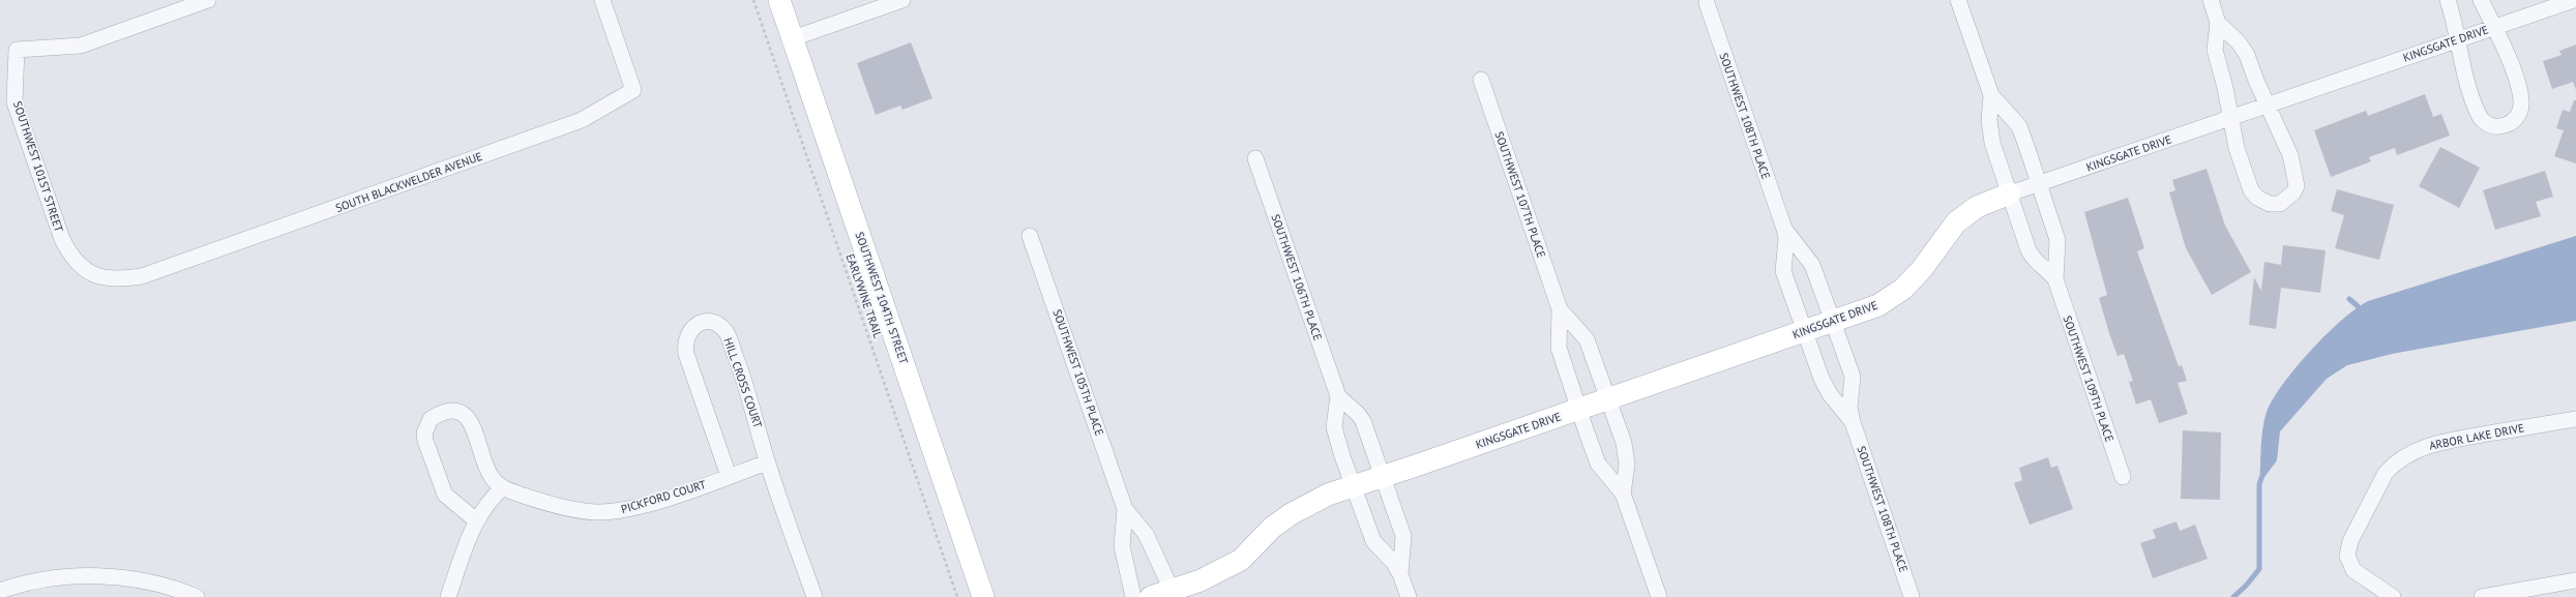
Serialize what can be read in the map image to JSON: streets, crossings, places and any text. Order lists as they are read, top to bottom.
{
  "streets": {
    "street": [
      "KINGSGATE DRIVE",
      "SOUTHWEST 108TH PLACE",
      "SOUTHWEST 101ST STREET",
      "SOUTH BLACKWELDER AVENUE",
      "SOUTHWEST 107TH PLACE",
      "SOUTHWEST 106TH PLACE",
      "SOUTHWEST 104TH STREET",
      "SOUTHWEST 105TH PLACE",
      "SOUTHWEST 109TH PLACE",
      "HILL CROSS COURT",
      "ARBOR LAKE DRIVE",
      "PICKFORD COURT"
    ],
    "path": ["EARLYWINE TRAIL"]
  },
  "crossings": [
    ["KINGSGATE DRIVE", "SOUTHWEST 108TH PLACE"],
    ["KINGSGATE DRIVE", "SOUTHWEST 107TH PLACE"],
    ["KINGSGATE DRIVE", "SOUTHWEST 106TH PLACE"],
    ["KINGSGATE DRIVE", "SOUTHWEST 105TH PLACE"],
    ["KINGSGATE DRIVE", "SOUTHWEST 109TH PLACE"],
    ["SOUTHWEST 101ST STREET", "SOUTH BLACKWELDER AVENUE"],
    ["HILL CROSS COURT", "PICKFORD COURT"]
  ]
}
